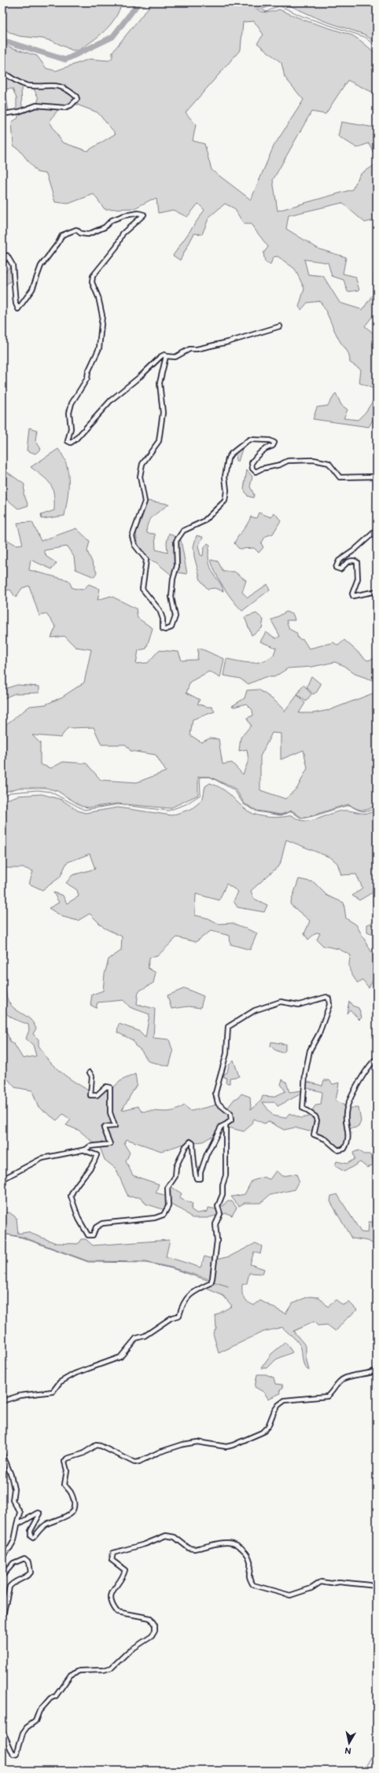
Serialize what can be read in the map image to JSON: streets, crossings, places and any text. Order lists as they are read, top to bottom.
{
  "north": "bottom"
}
